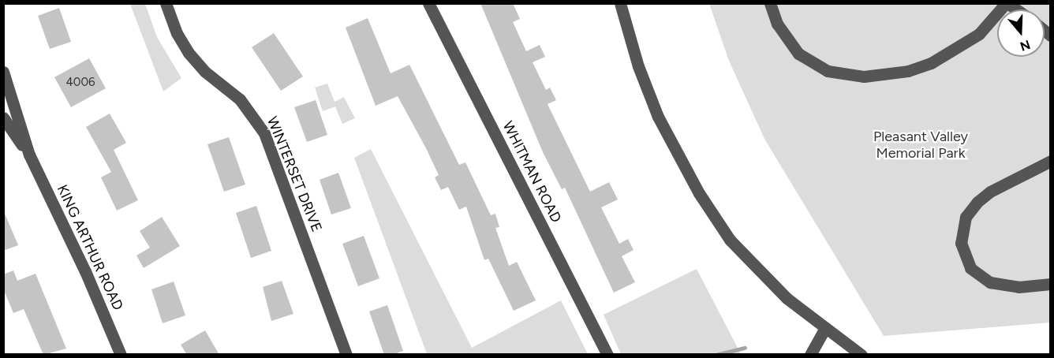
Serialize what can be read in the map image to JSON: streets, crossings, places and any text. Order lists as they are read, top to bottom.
{
  "streets": {
    "street": ["WHITMAN ROAD", "WINTERSET DRIVE", "KING ARTHUR ROAD"]
  },
  "parks": ["Pleasant Valley Memorial Park"],
  "house_numbers": ["4006"],
  "north": "bottom"
}
